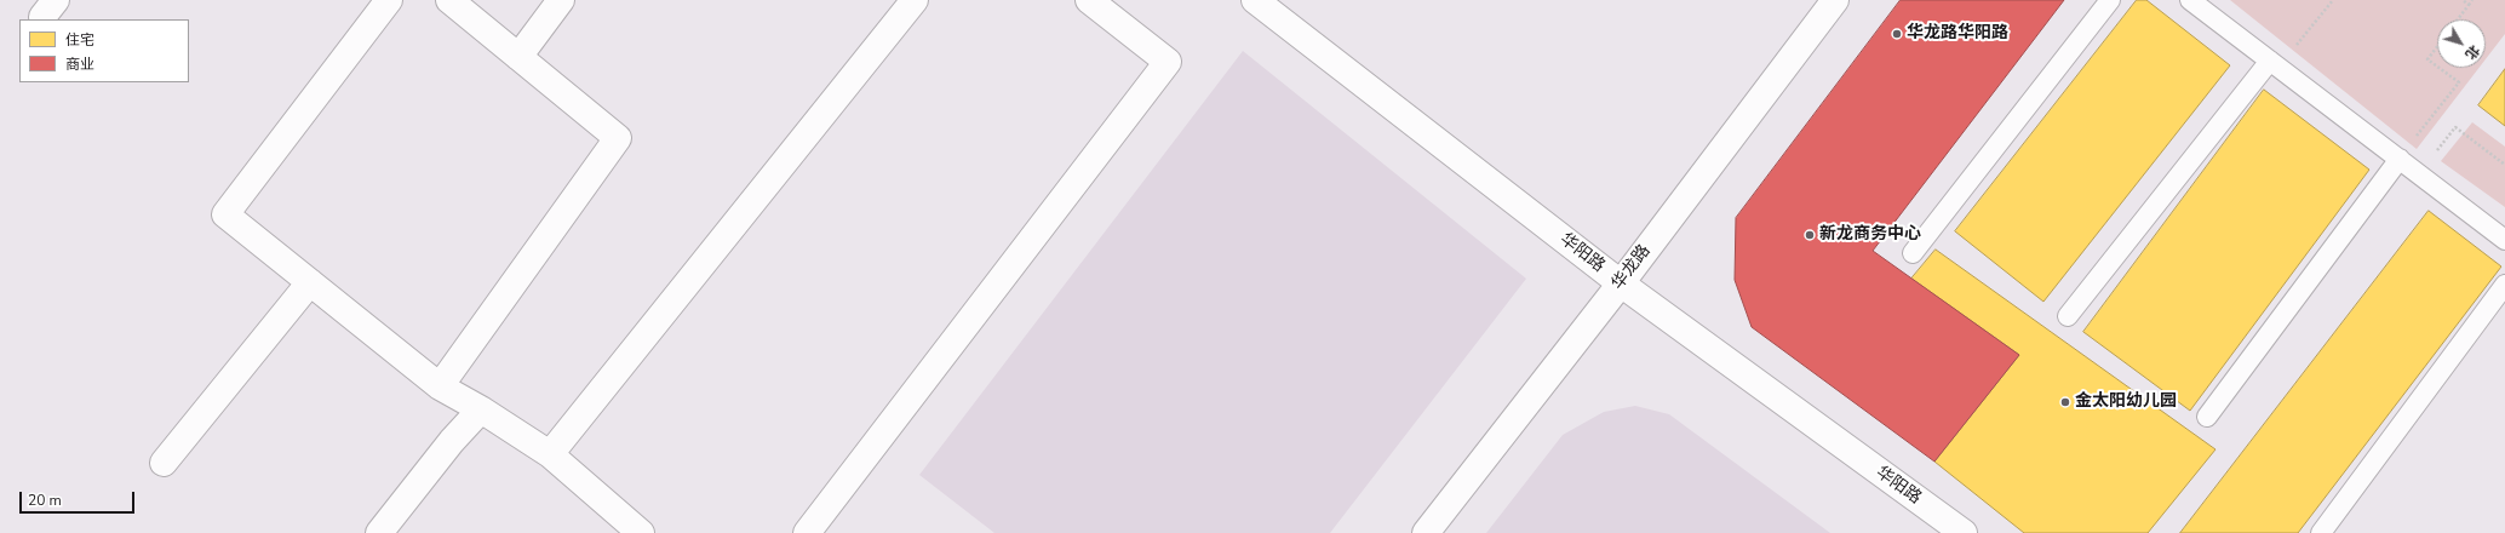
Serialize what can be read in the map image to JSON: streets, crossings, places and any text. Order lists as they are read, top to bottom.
{
  "streets": {
    "street": ["华阳路", "华龙路"]
  },
  "crossings": [
    ["华阳路", "华龙路"]
  ],
  "places": ["华龙路华阳路", "新龙商务中心", "金太阳幼儿园"],
  "legend": ["住宅", "商业"],
  "scale_bar": "20 m",
  "north": "bottom right"
}
